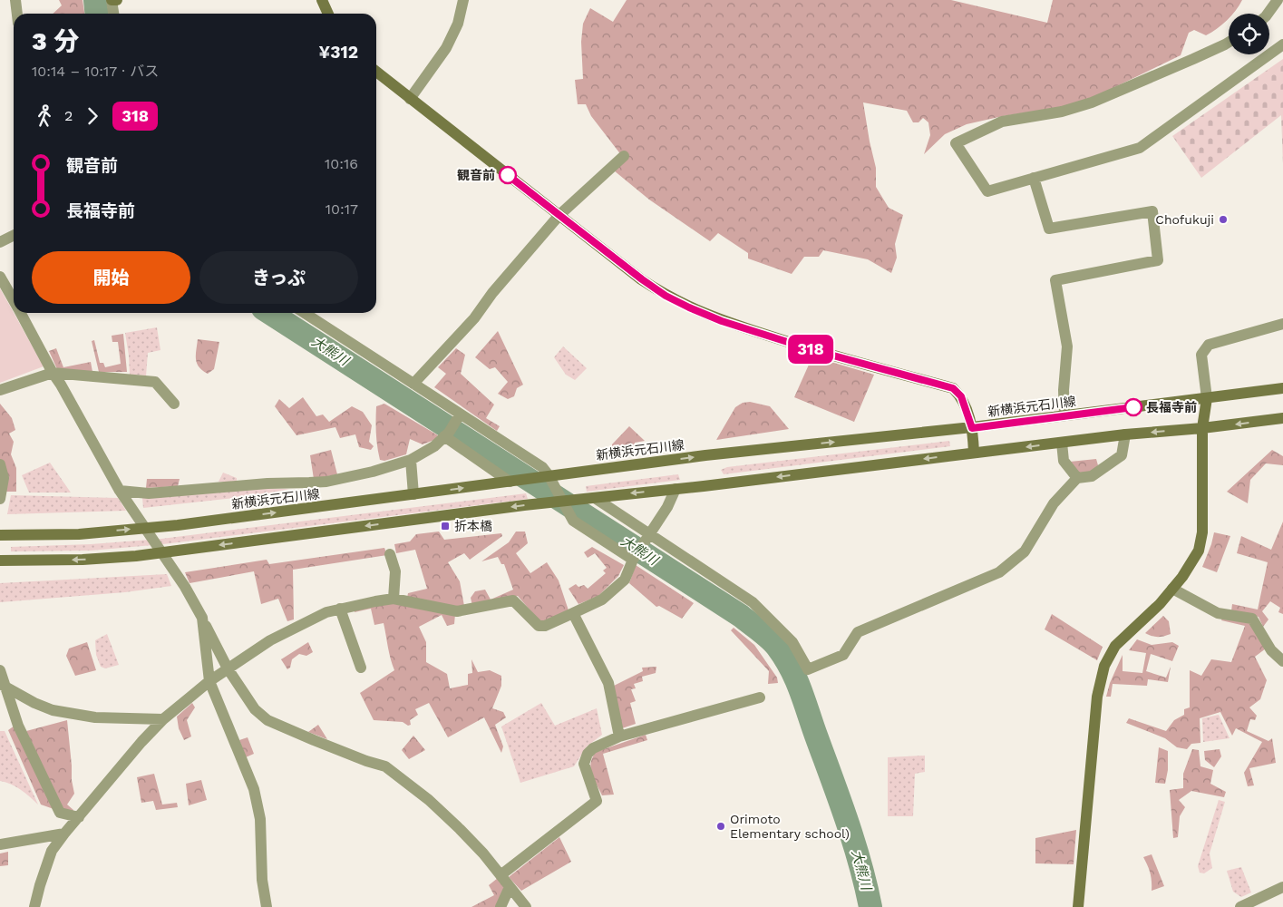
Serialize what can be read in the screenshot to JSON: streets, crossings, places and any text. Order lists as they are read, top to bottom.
{
  "streets": {
    "street": ["新横浜元石川線"]
  },
  "water": ["大熊川"],
  "places": {
    "other": [
      "観音前",
      "Chofukuji",
      "長福寺前",
      "Orimoto Elementary school)"
    ],
    "transit": ["折本橋"]
  },
  "lines": ["bus line 318"],
  "page": {
    "on_map": "318",
    "heading": ["3 分", "10:14 – 10:17 · バス", "¥312"],
    "legs": ["2", "318"],
    "list": [
      {
        "name": "観音前",
        "value": "10:16"
      },
      {
        "name": "長福寺前",
        "value": "10:17"
      }
    ],
    "buttons": ["開始", "きっぷ"]
  }
}
